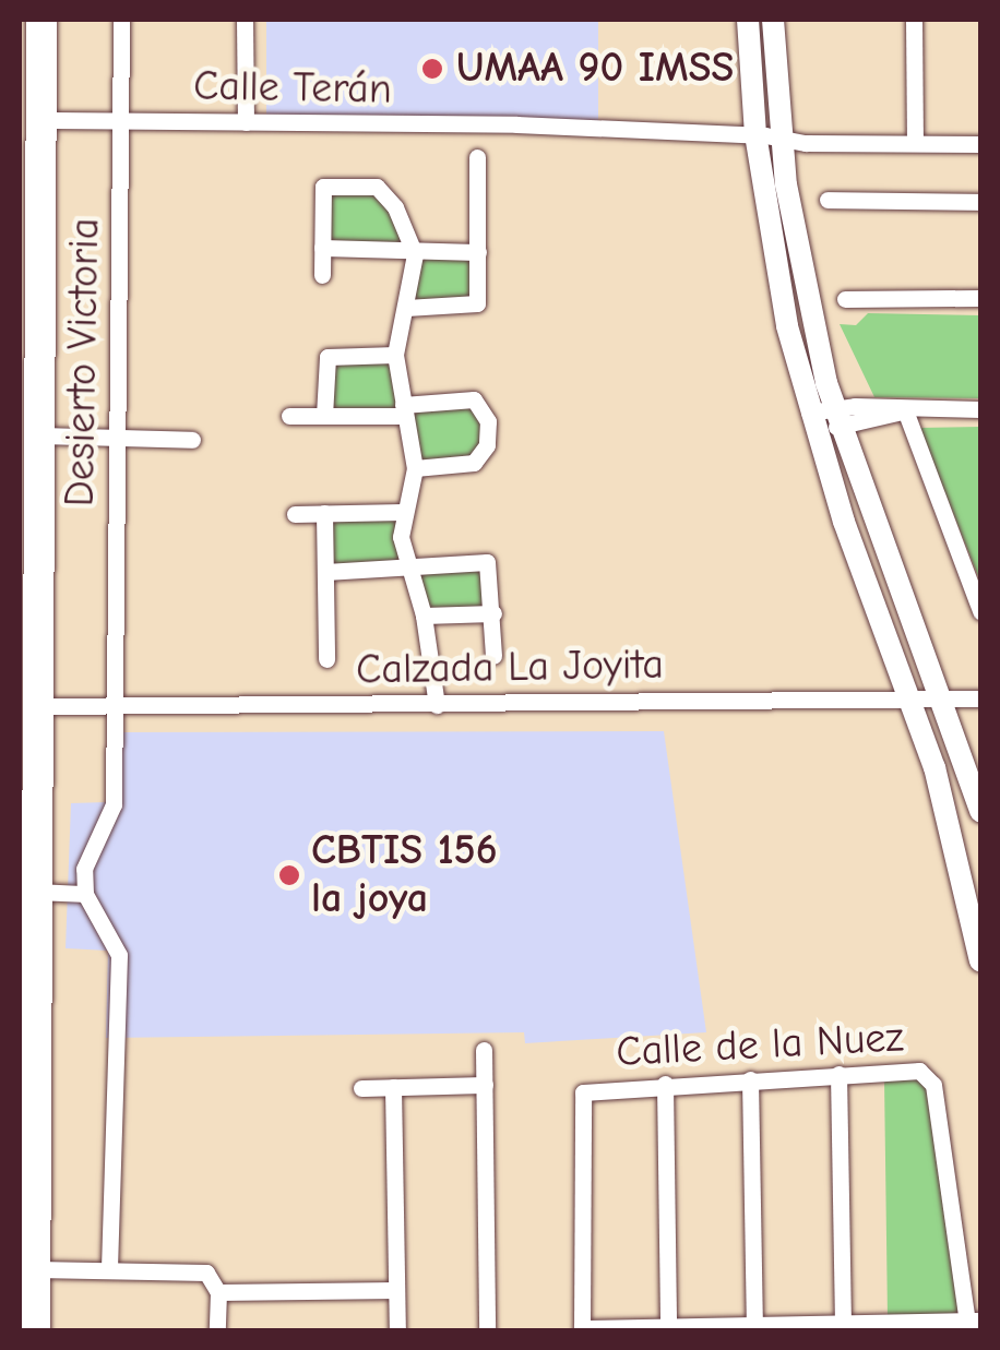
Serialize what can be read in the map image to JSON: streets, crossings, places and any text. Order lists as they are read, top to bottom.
{
  "streets": {
    "street": [
      "Calle Terán",
      "Desierto Victoria",
      "Calzada La Joyita",
      "Calle de la Nuez"
    ]
  },
  "crossings": [
    ["Calle Terán", "Desierto Victoria"],
    ["Desierto Victoria", "Calzada La Joyita"]
  ],
  "places": ["UMAA 90 IMSS", "CBTIS 156 la joya"]
}
